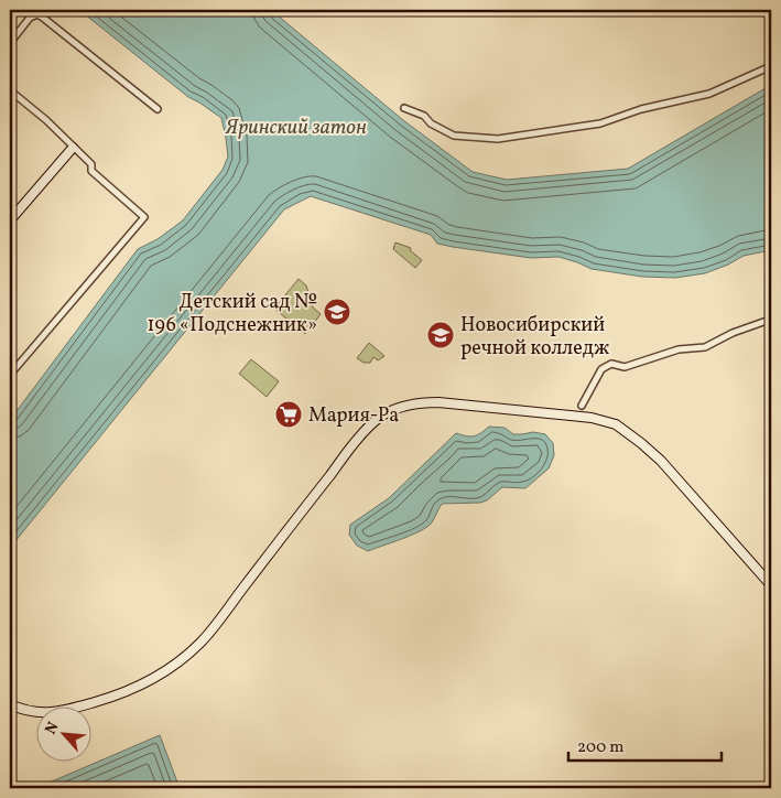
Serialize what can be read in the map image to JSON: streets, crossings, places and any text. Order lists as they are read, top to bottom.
{
  "water": ["Яринский затон"],
  "places": {
    "school or university": ["Детский сад № 196 «Подснежник»", "Новосибирский речной колледж"],
    "supermarket": ["Мария-Ра"]
  },
  "scale_bar": "200 m",
  "north": "top left"
}
